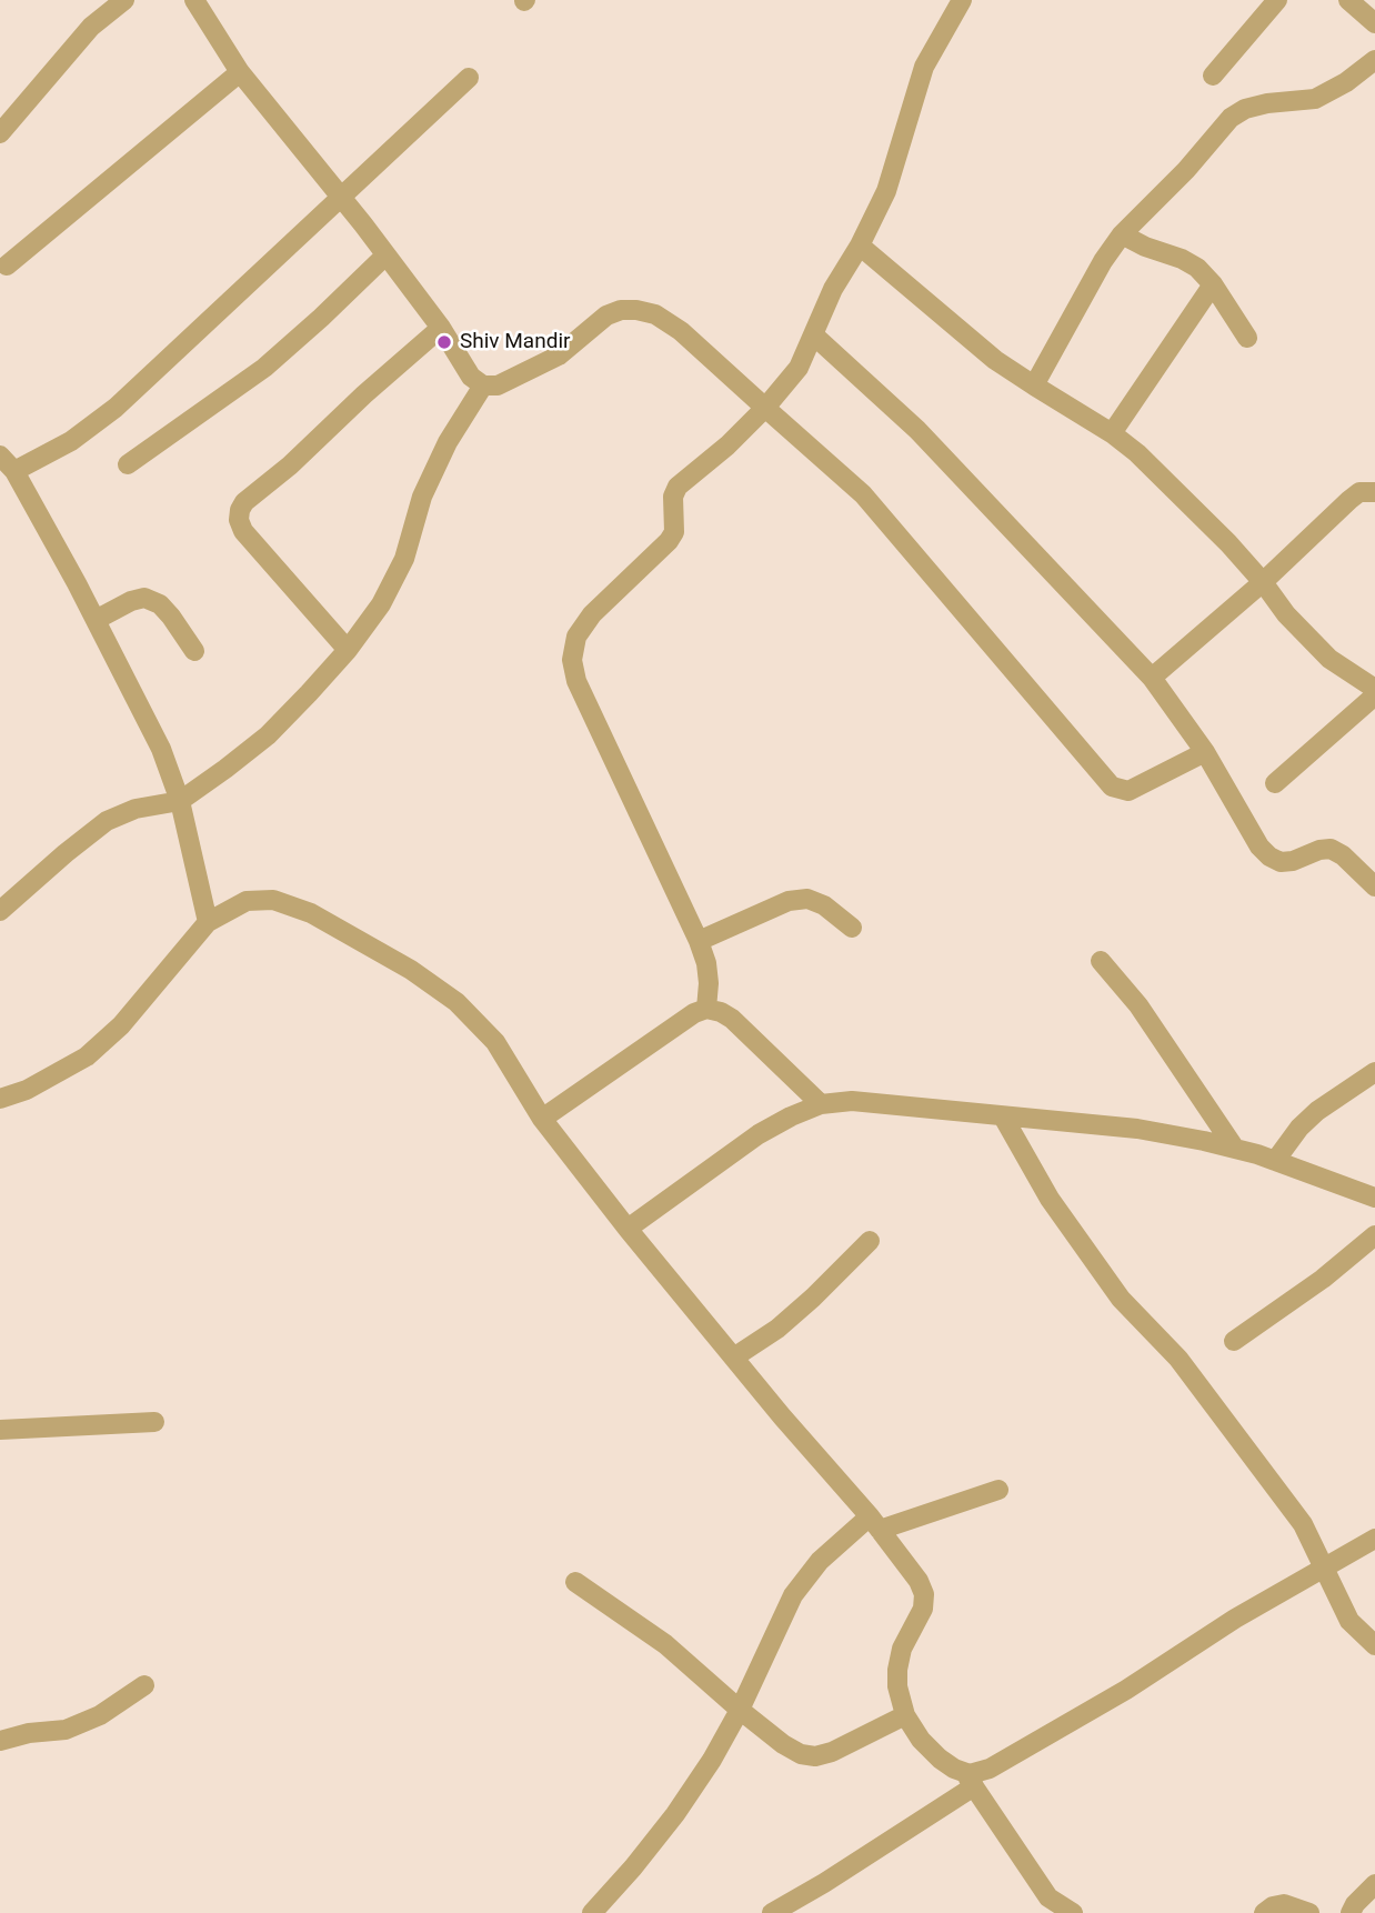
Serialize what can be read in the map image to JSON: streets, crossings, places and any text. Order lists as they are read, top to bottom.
{
  "places": ["Shiv Mandir"]
}
